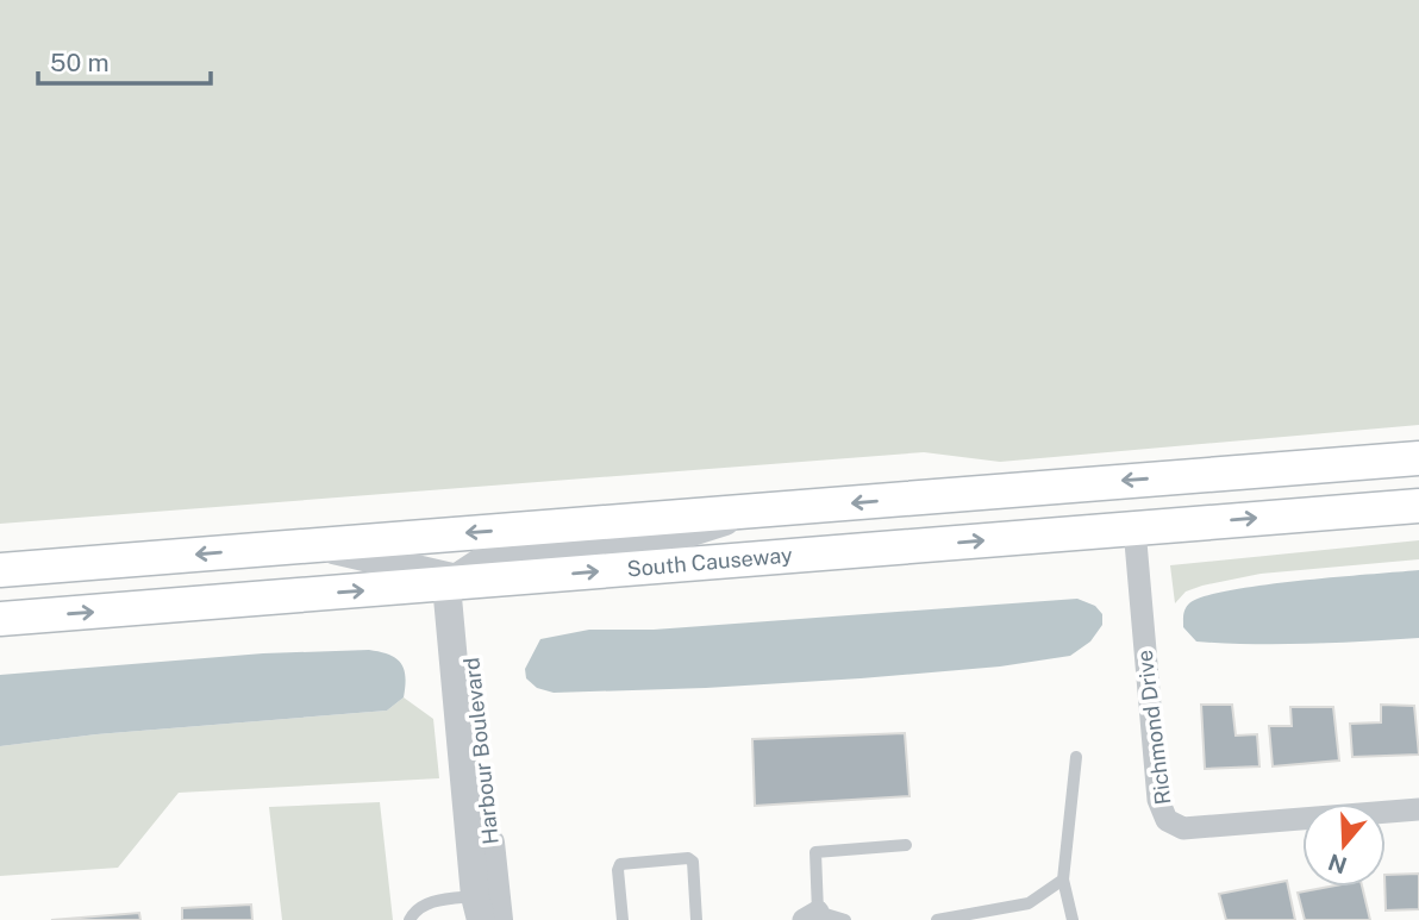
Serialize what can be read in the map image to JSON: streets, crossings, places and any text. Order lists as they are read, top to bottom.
{
  "streets": {
    "main road": ["South Causeway"],
    "street": ["Richmond Drive"]
  },
  "crossings": [
    ["South Causeway", "Richmond Drive"]
  ],
  "scale_bar": "50 m",
  "north": "bottom"
}
